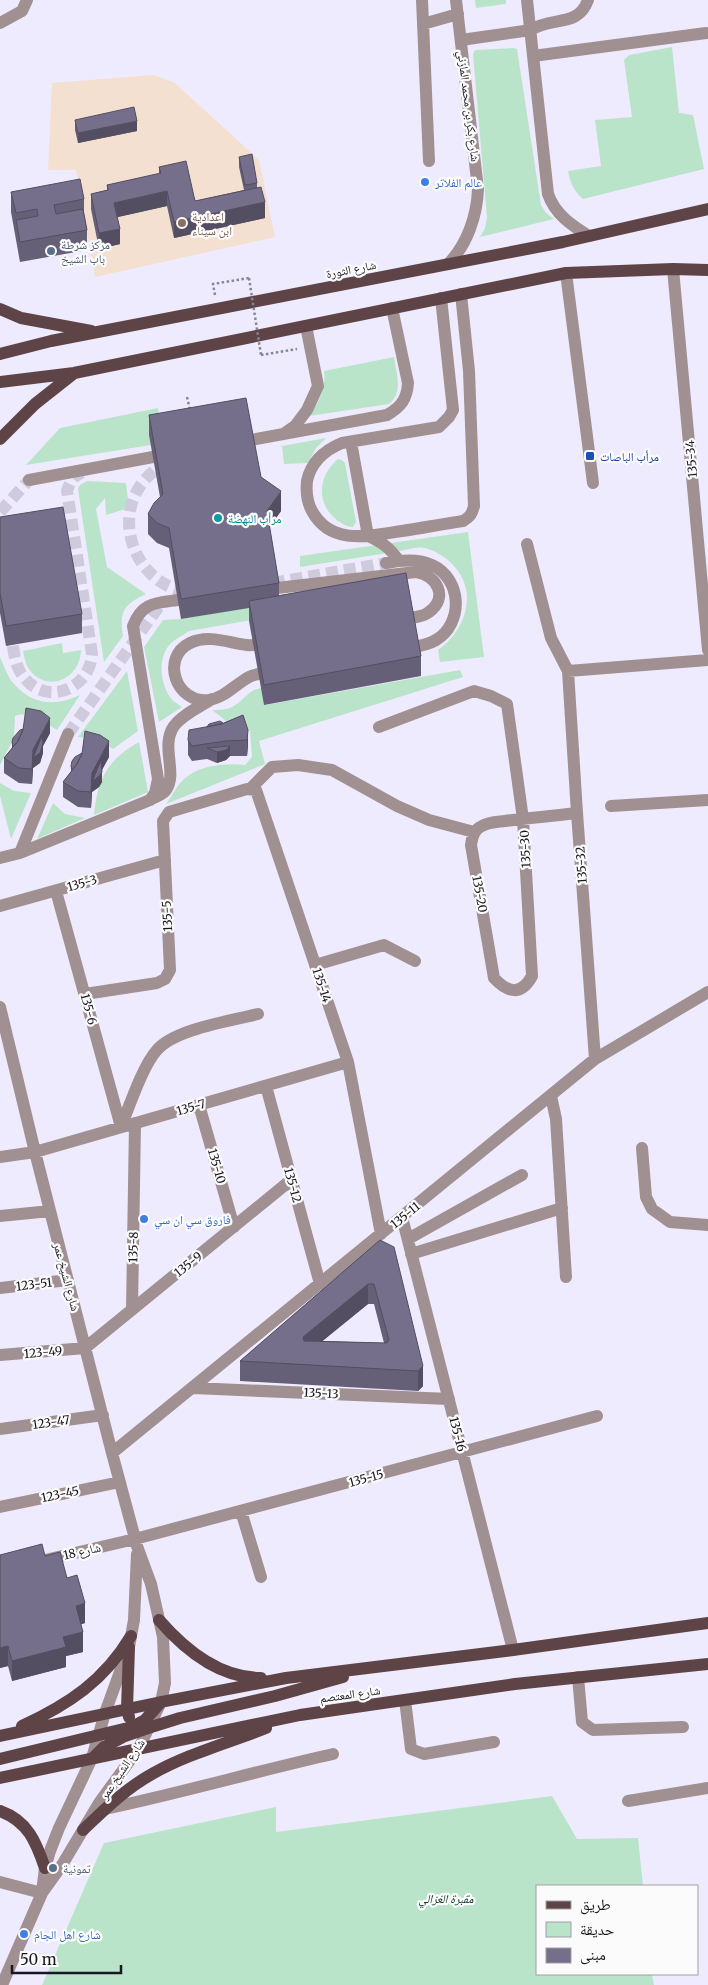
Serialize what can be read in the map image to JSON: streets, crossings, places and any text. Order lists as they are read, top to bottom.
{
  "streets": {
    "main road": ["شارع الثورة", "شارع المعتصم"],
    "street": [
      "شارع بكر بن محمد المازني",
      "135-34",
      "135-30",
      "135-32",
      "135-3",
      "135-20",
      "135-5",
      "135-14",
      "135-6",
      "135-7",
      "135-10",
      "135-12",
      "135-11",
      "135-8",
      "135-9",
      "شارع الشيخ عمر",
      "123-51",
      "123-49",
      "135-13",
      "123-47",
      "135-16",
      "135-15",
      "123-45",
      "شارع 18"
    ]
  },
  "crossings": [
    ["شارع بكر بن محمد المازني", "شارع الثورة"],
    ["135-30", "135-20"],
    ["135-32", "135-11"],
    ["135-3", "135-5"],
    ["135-3", "135-6"],
    ["135-5", "135-14"],
    ["135-5", "135-6"],
    ["135-14", "135-7"],
    ["135-14", "135-11"],
    ["135-6", "135-7"],
    ["135-7", "135-10"],
    ["135-7", "135-12"],
    ["135-7", "135-8"],
    ["135-7", "شارع الشيخ عمر"],
    ["135-10", "135-9"],
    ["135-12", "135-11"],
    ["135-12", "135-9"],
    ["135-11", "شارع الشيخ عمر"],
    ["135-11", "135-13"],
    ["135-11", "135-16"],
    ["135-8", "135-9"],
    ["135-9", "شارع الشيخ عمر"],
    ["135-9", "123-49"],
    ["شارع الشيخ عمر", "123-51"],
    ["شارع الشيخ عمر", "123-49"],
    ["شارع الشيخ عمر", "123-47"],
    ["شارع الشيخ عمر", "135-15"],
    ["شارع الشيخ عمر", "123-45"],
    ["شارع الشيخ عمر", "شارع 18"],
    ["شارع الشيخ عمر", "شارع المعتصم"],
    ["135-13", "135-16"],
    ["135-16", "135-15"],
    ["135-16", "شارع المعتصم"],
    ["135-15", "شارع 18"]
  ],
  "parks": ["مقبرة الغزالي"],
  "places": {
    "other": [
      "عالم الفلاتر",
      "اعدادية ابن سيناء",
      "مركز شرطة باب الشيخ",
      "مرأب النهضة",
      "فاروق سي ان سي",
      "تمونية",
      "شارع اهل الجام"
    ],
    "transit": ["مرأب الباصات"]
  },
  "legend": ["طريق", "حديقة", "مبنى"],
  "scale_bar": "50 m"
}
